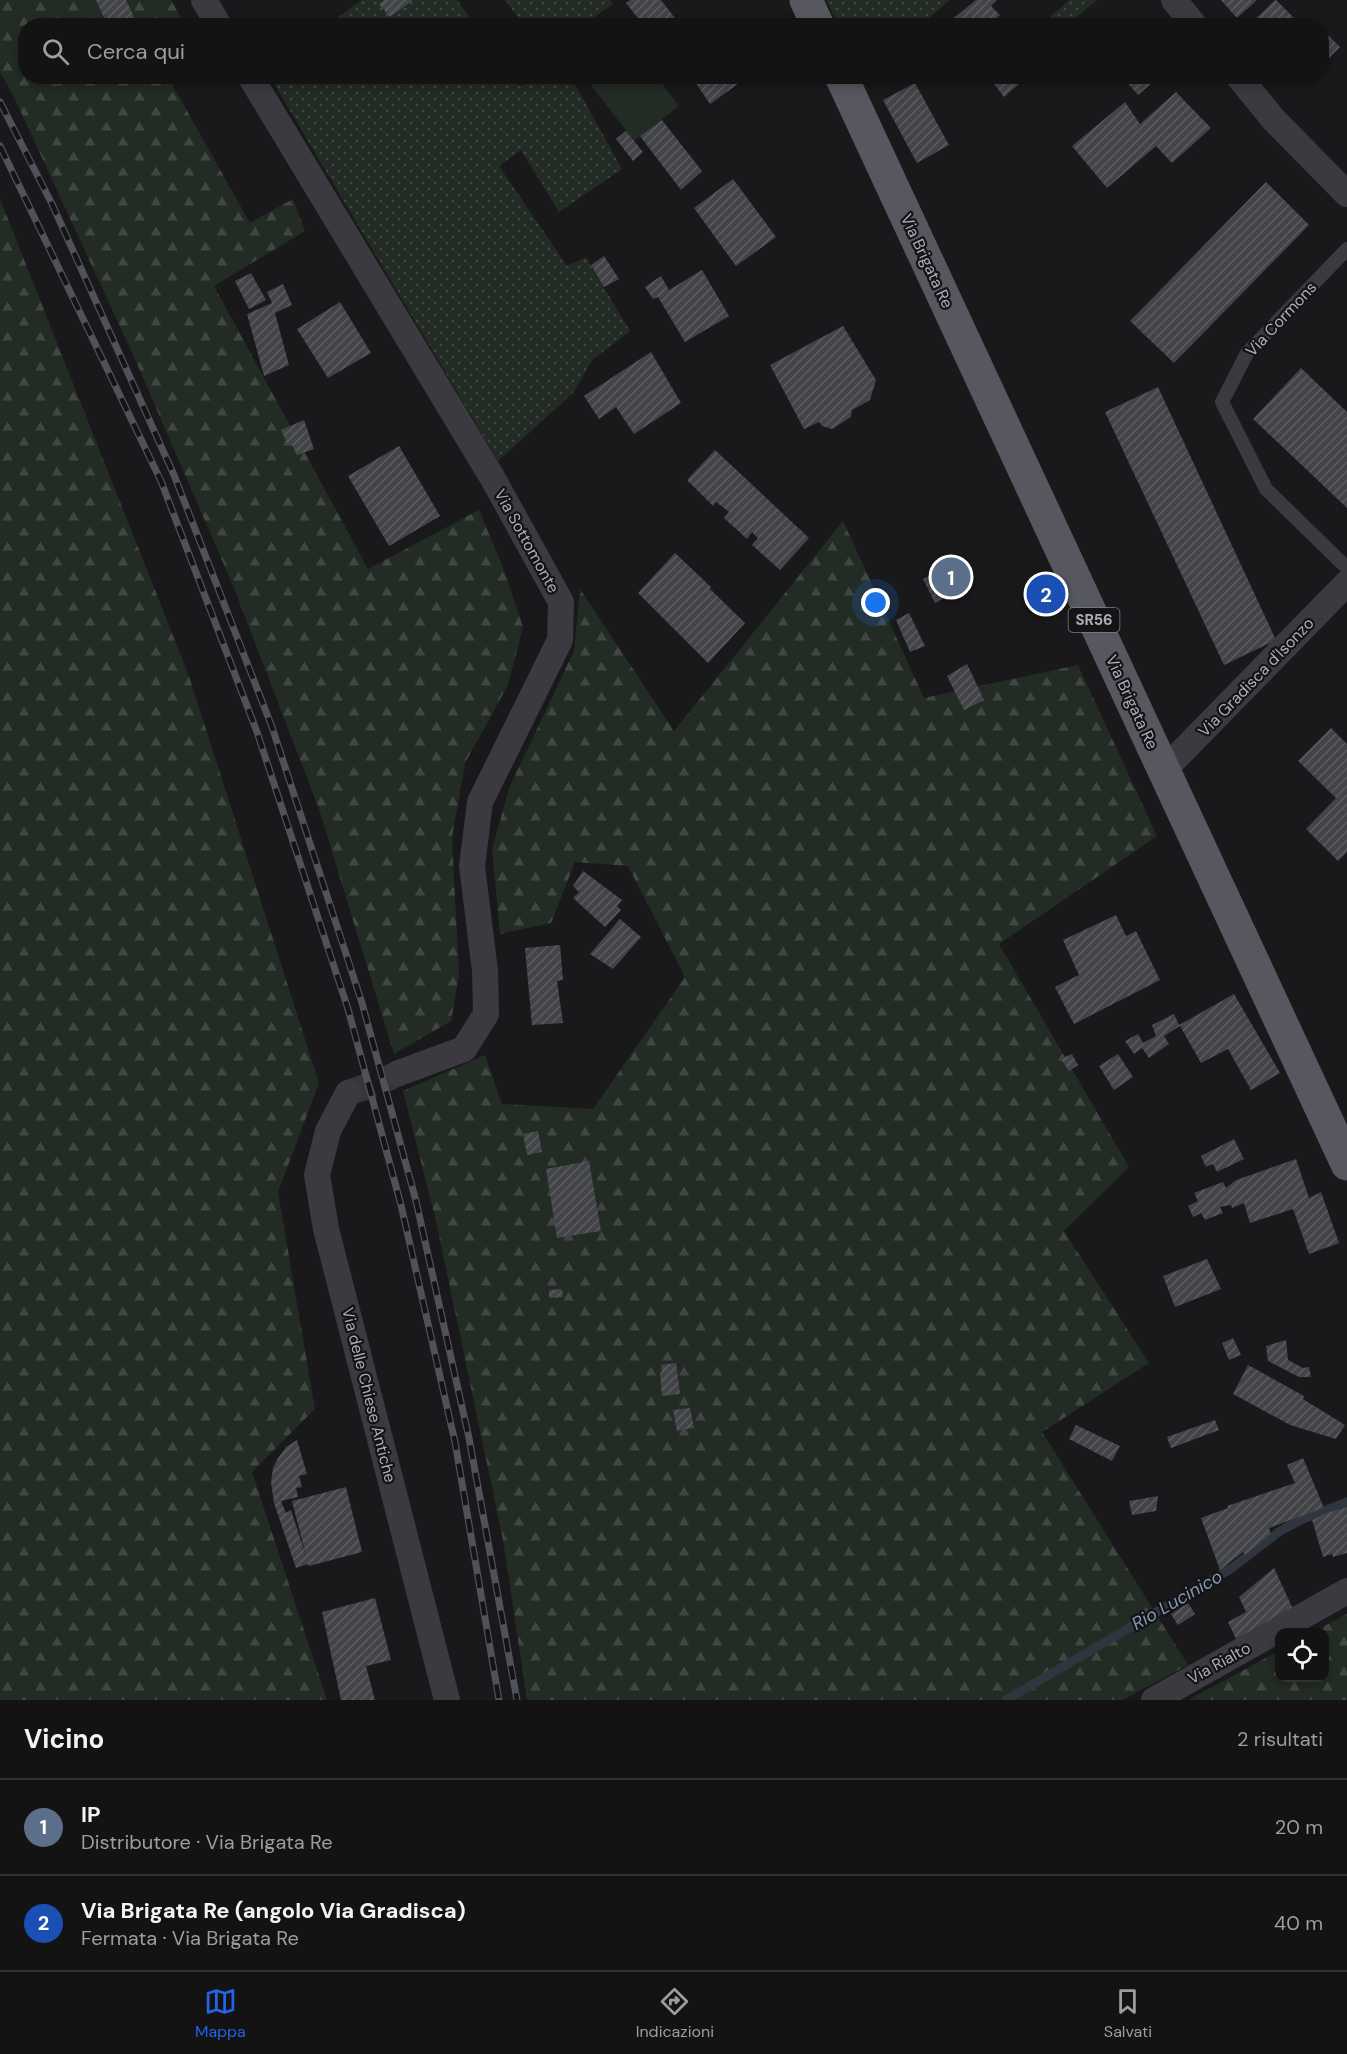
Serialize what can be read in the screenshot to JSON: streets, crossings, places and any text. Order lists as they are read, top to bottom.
{
  "streets": {
    "main road": ["Via Brigata Re", "SR56"],
    "street": [
      "Via Sottomonte",
      "Via Gradisca d'Isonzo",
      "Via delle Chiese Antiche",
      "Via Rialto"
    ],
    "lane": ["Via Cormons"]
  },
  "crossings": [
    ["Via Brigata Re", "Via Gradisca d'Isonzo"]
  ],
  "water": ["Rio Lucinico"],
  "page": {
    "search": "Cerca qui",
    "pins": ["1", "2"],
    "heading": ["Vicino", "2 risultati"],
    "list": [
      {
        "mark": "1",
        "name": "IP",
        "note": "Distributore · Via Brigata Re",
        "value": "20 m"
      },
      {
        "mark": "2",
        "name": "Via Brigata Re (angolo Via Gradisca)",
        "note": "Fermata · Via Brigata Re",
        "value": "40 m"
      }
    ],
    "nav": ["Mappa", "Indicazioni", "Salvati"]
  }
}
